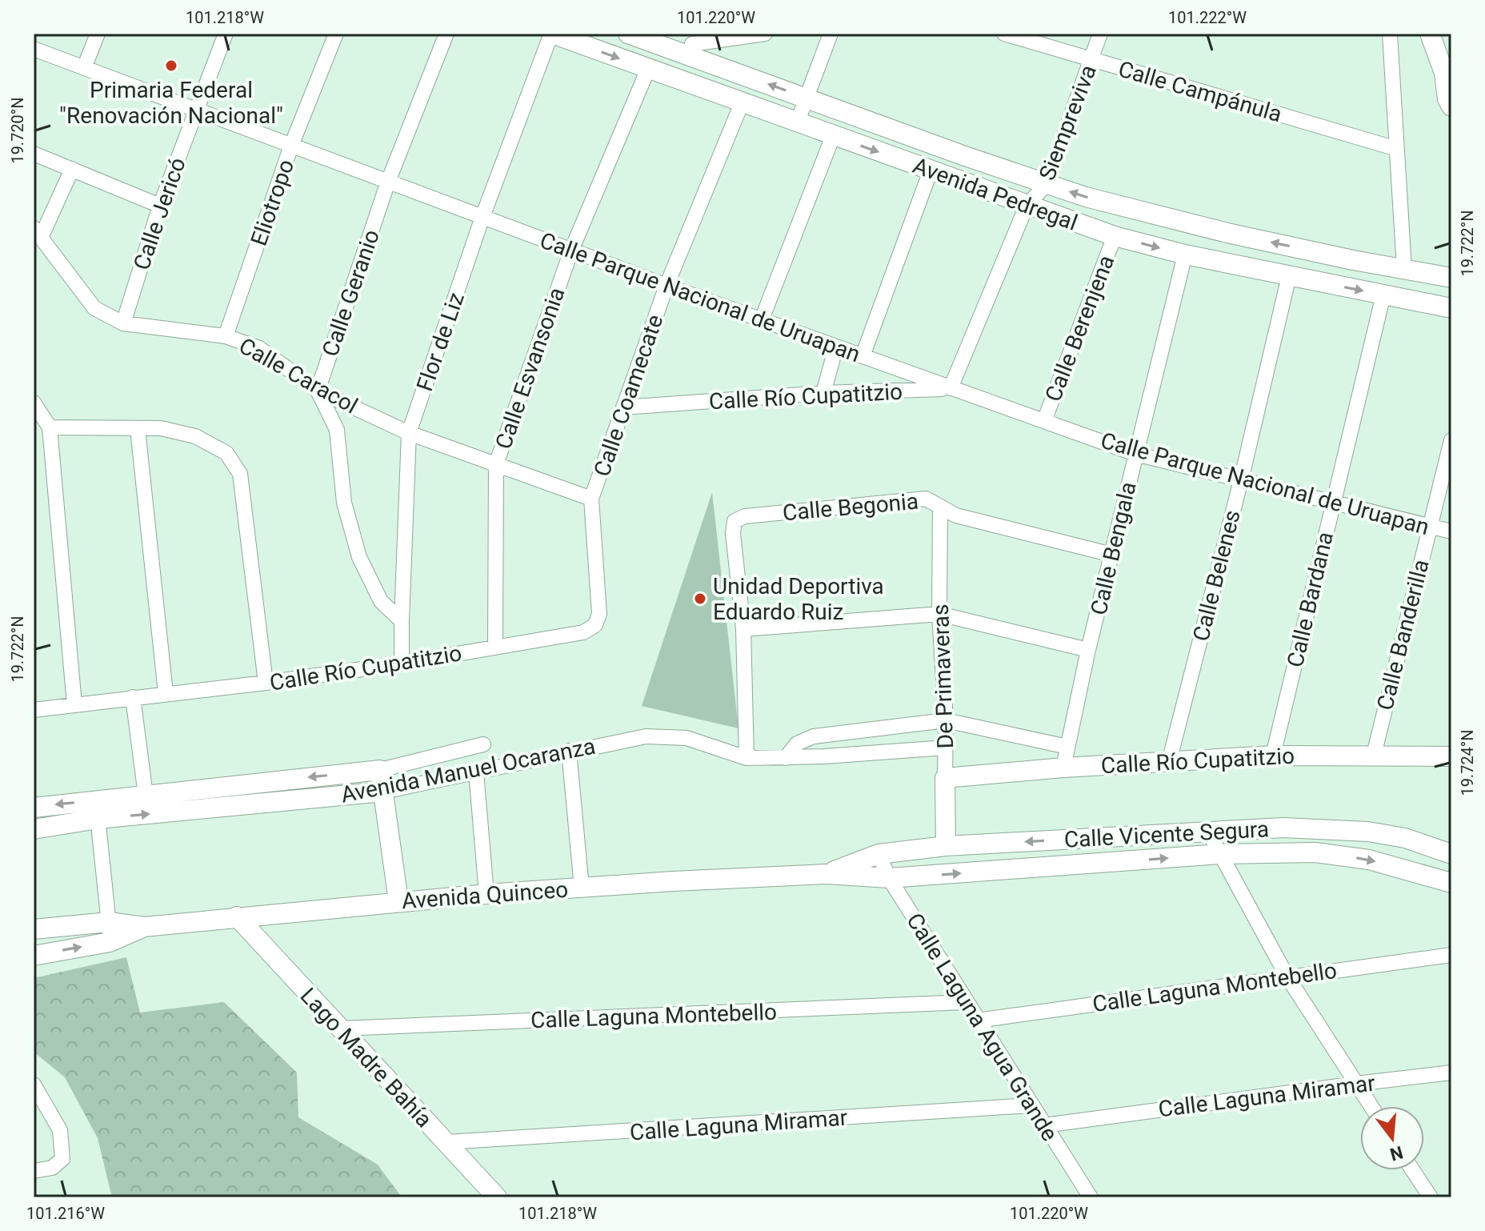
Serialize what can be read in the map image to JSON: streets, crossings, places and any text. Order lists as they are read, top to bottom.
{
  "streets": {
    "street": [
      "Calle Campánula",
      "Siempreviva",
      "Avenida Pedregal",
      "Eliotropo",
      "Calle Jericó",
      "Calle Geranio",
      "Calle Parque Nacional de Uruapan",
      "Calle Berenjena",
      "Flor de Liz",
      "Calle Esvansonia",
      "Calle Caracol",
      "Calle Coamecate",
      "Calle Río Cupatitzio",
      "Calle Begonia",
      "Calle Bengala",
      "Calle Belenes",
      "Calle Bardana",
      "Calle Banderilla",
      "De Primaveras",
      "Avenida Manuel Ocaranza",
      "Calle Vicente Segura",
      "Avenida Quinceo",
      "Calle Laguna Montebello",
      "Calle Laguna Agua Grande",
      "Lago Madre Bahía",
      "Calle Laguna Miramar"
    ]
  },
  "crossings": [
    ["Calle Campánula", "Siempreviva"],
    ["Siempreviva", "Avenida Pedregal"],
    ["Avenida Pedregal", "Calle Berenjena"],
    ["Avenida Pedregal", "Flor de Liz"],
    ["Avenida Pedregal", "Calle Esvansonia"],
    ["Avenida Pedregal", "Calle Coamecate"],
    ["Avenida Pedregal", "Calle Bengala"],
    ["Avenida Pedregal", "Calle Belenes"],
    ["Avenida Pedregal", "Calle Bardana"],
    ["Eliotropo", "Calle Parque Nacional de Uruapan"],
    ["Eliotropo", "Calle Caracol"],
    ["Calle Jericó", "Calle Parque Nacional de Uruapan"],
    ["Calle Jericó", "Calle Caracol"],
    ["Calle Geranio", "Calle Parque Nacional de Uruapan"],
    ["Calle Geranio", "Calle Caracol"],
    ["Calle Parque Nacional de Uruapan", "Calle Berenjena"],
    ["Calle Parque Nacional de Uruapan", "Flor de Liz"],
    ["Calle Parque Nacional de Uruapan", "Calle Esvansonia"],
    ["Calle Parque Nacional de Uruapan", "Calle Coamecate"],
    ["Calle Parque Nacional de Uruapan", "Calle Río Cupatitzio"],
    ["Calle Parque Nacional de Uruapan", "Calle Bengala"],
    ["Calle Parque Nacional de Uruapan", "Calle Belenes"],
    ["Calle Parque Nacional de Uruapan", "Calle Bardana"],
    ["Calle Parque Nacional de Uruapan", "Calle Banderilla"],
    ["Flor de Liz", "Calle Caracol"],
    ["Flor de Liz", "Calle Río Cupatitzio"],
    ["Calle Esvansonia", "Calle Caracol"],
    ["Calle Esvansonia", "Calle Río Cupatitzio"],
    ["Calle Caracol", "Calle Coamecate"],
    ["Calle Coamecate", "Calle Río Cupatitzio"],
    ["Calle Río Cupatitzio", "Calle Bengala"],
    ["Calle Río Cupatitzio", "Calle Belenes"],
    ["Calle Río Cupatitzio", "Calle Bardana"],
    ["Calle Río Cupatitzio", "Calle Banderilla"],
    ["Calle Río Cupatitzio", "De Primaveras"],
    ["Calle Begonia", "Calle Bengala"],
    ["Calle Begonia", "De Primaveras"],
    ["De Primaveras", "Avenida Manuel Ocaranza"],
    ["De Primaveras", "Calle Vicente Segura"],
    ["Calle Vicente Segura", "Avenida Quinceo"],
    ["Calle Vicente Segura", "Calle Laguna Agua Grande"],
    ["Avenida Quinceo", "Calle Laguna Agua Grande"],
    ["Avenida Quinceo", "Lago Madre Bahía"],
    ["Calle Laguna Montebello", "Calle Laguna Agua Grande"],
    ["Calle Laguna Montebello", "Lago Madre Bahía"],
    ["Calle Laguna Agua Grande", "Calle Laguna Miramar"],
    ["Lago Madre Bahía", "Calle Laguna Miramar"]
  ],
  "places": ["Primaria Federal \"Renovación Nacional\"", "Unidad Deportiva Eduardo Ruiz"],
  "north": "bottom",
  "coordinates": [
    "101.218°W",
    "101.220°W",
    "101.222°W",
    "19.720°N",
    "19.722°N",
    "19.724°N",
    "101.216°W"
  ]
}
